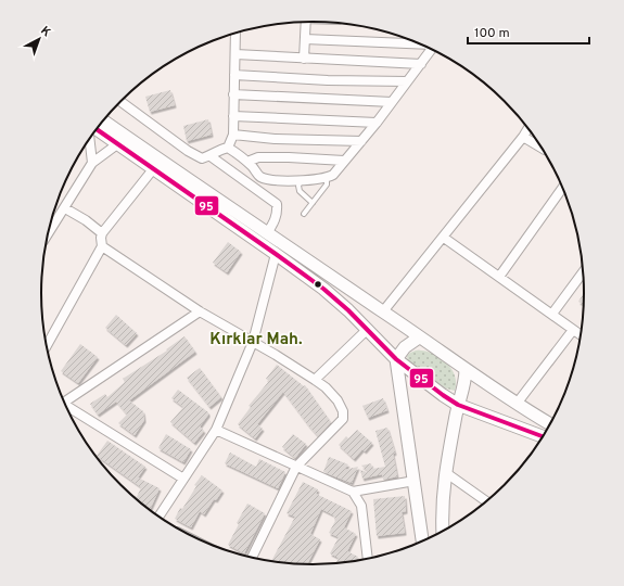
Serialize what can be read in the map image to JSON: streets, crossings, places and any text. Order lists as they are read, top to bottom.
{
  "districts": ["Kırklar Mah."],
  "lines": ["transit line 95"],
  "scale_bar": "100 m",
  "north": "top right"
}
